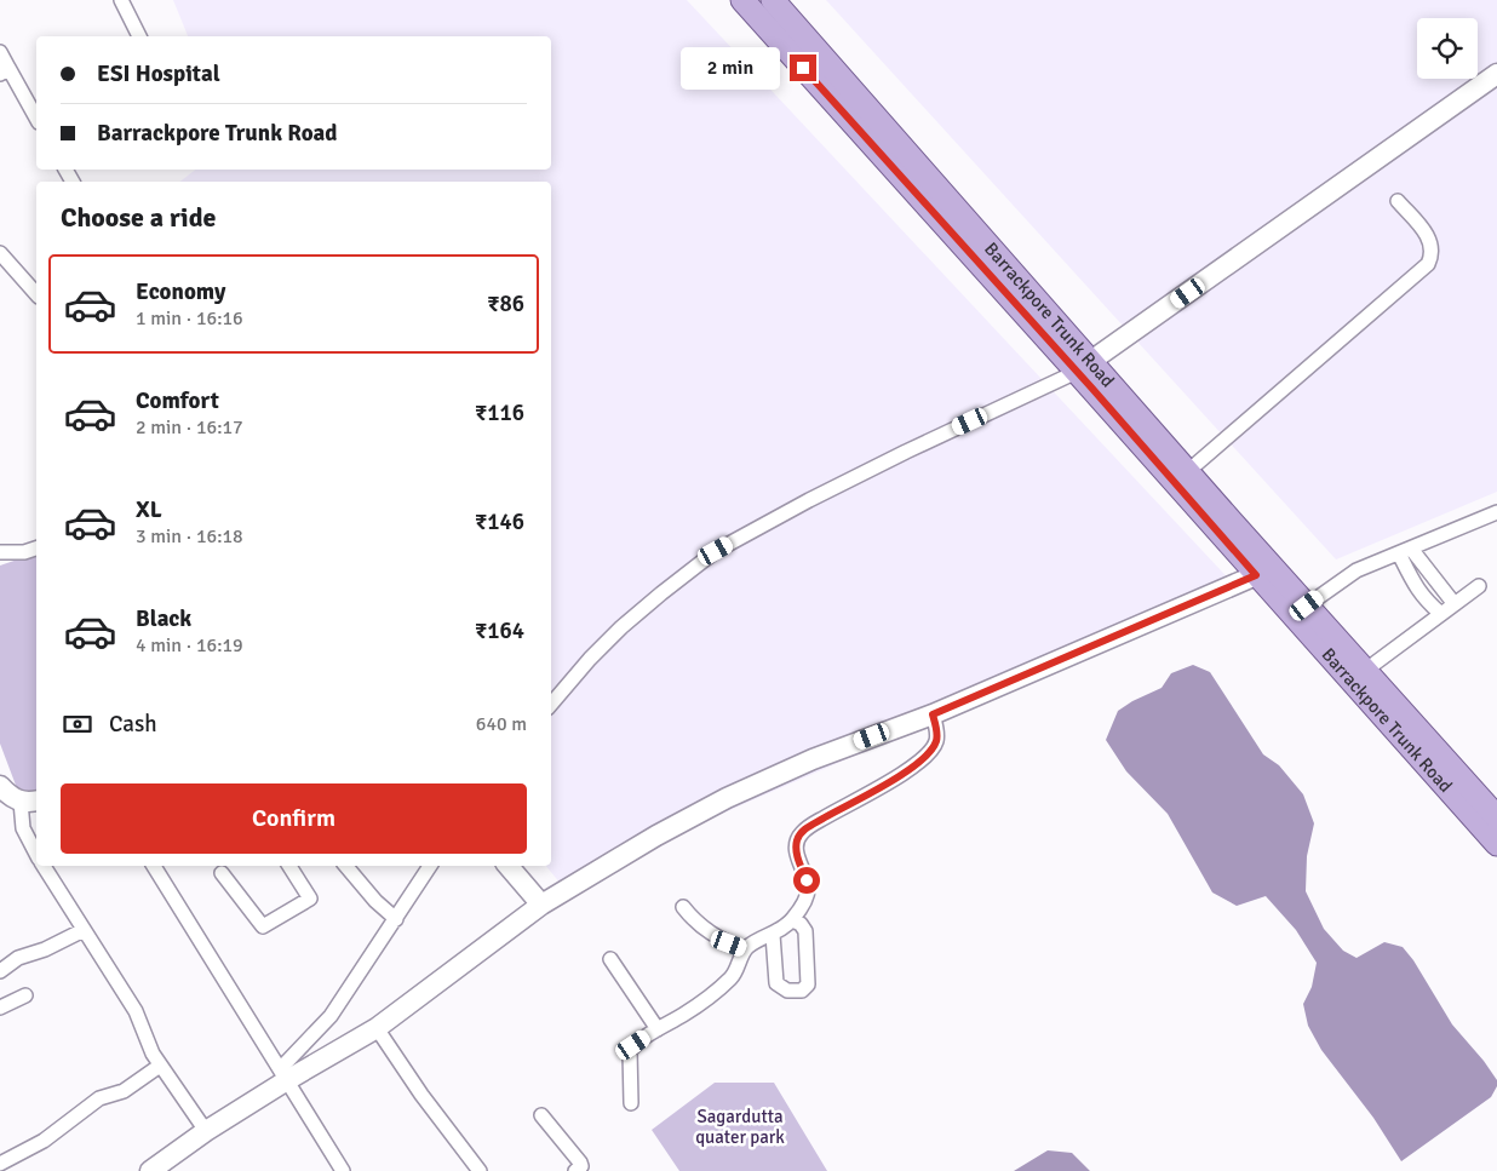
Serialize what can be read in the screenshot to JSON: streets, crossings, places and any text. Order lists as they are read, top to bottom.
{
  "streets": {
    "main road": ["Barrackpore Trunk Road"]
  },
  "parks": ["Sagardutta quater park"],
  "page": {
    "banner": ["ESI Hospital", "Barrackpore Trunk Road"],
    "bubble": "2 min",
    "heading": "Choose a ride",
    "list": [
      {
        "name": "Economy",
        "note": "1 min · 16:16",
        "value": "₹86"
      },
      {
        "name": "Comfort",
        "note": "2 min · 16:17",
        "value": "₹116"
      },
      {
        "name": "XL",
        "note": "3 min · 16:18",
        "value": "₹146"
      },
      {
        "name": "Black",
        "note": "4 min · 16:19",
        "value": "₹164"
      }
    ],
    "pay": ["Cash", "640 m"],
    "buttons": "Confirm"
  }
}
